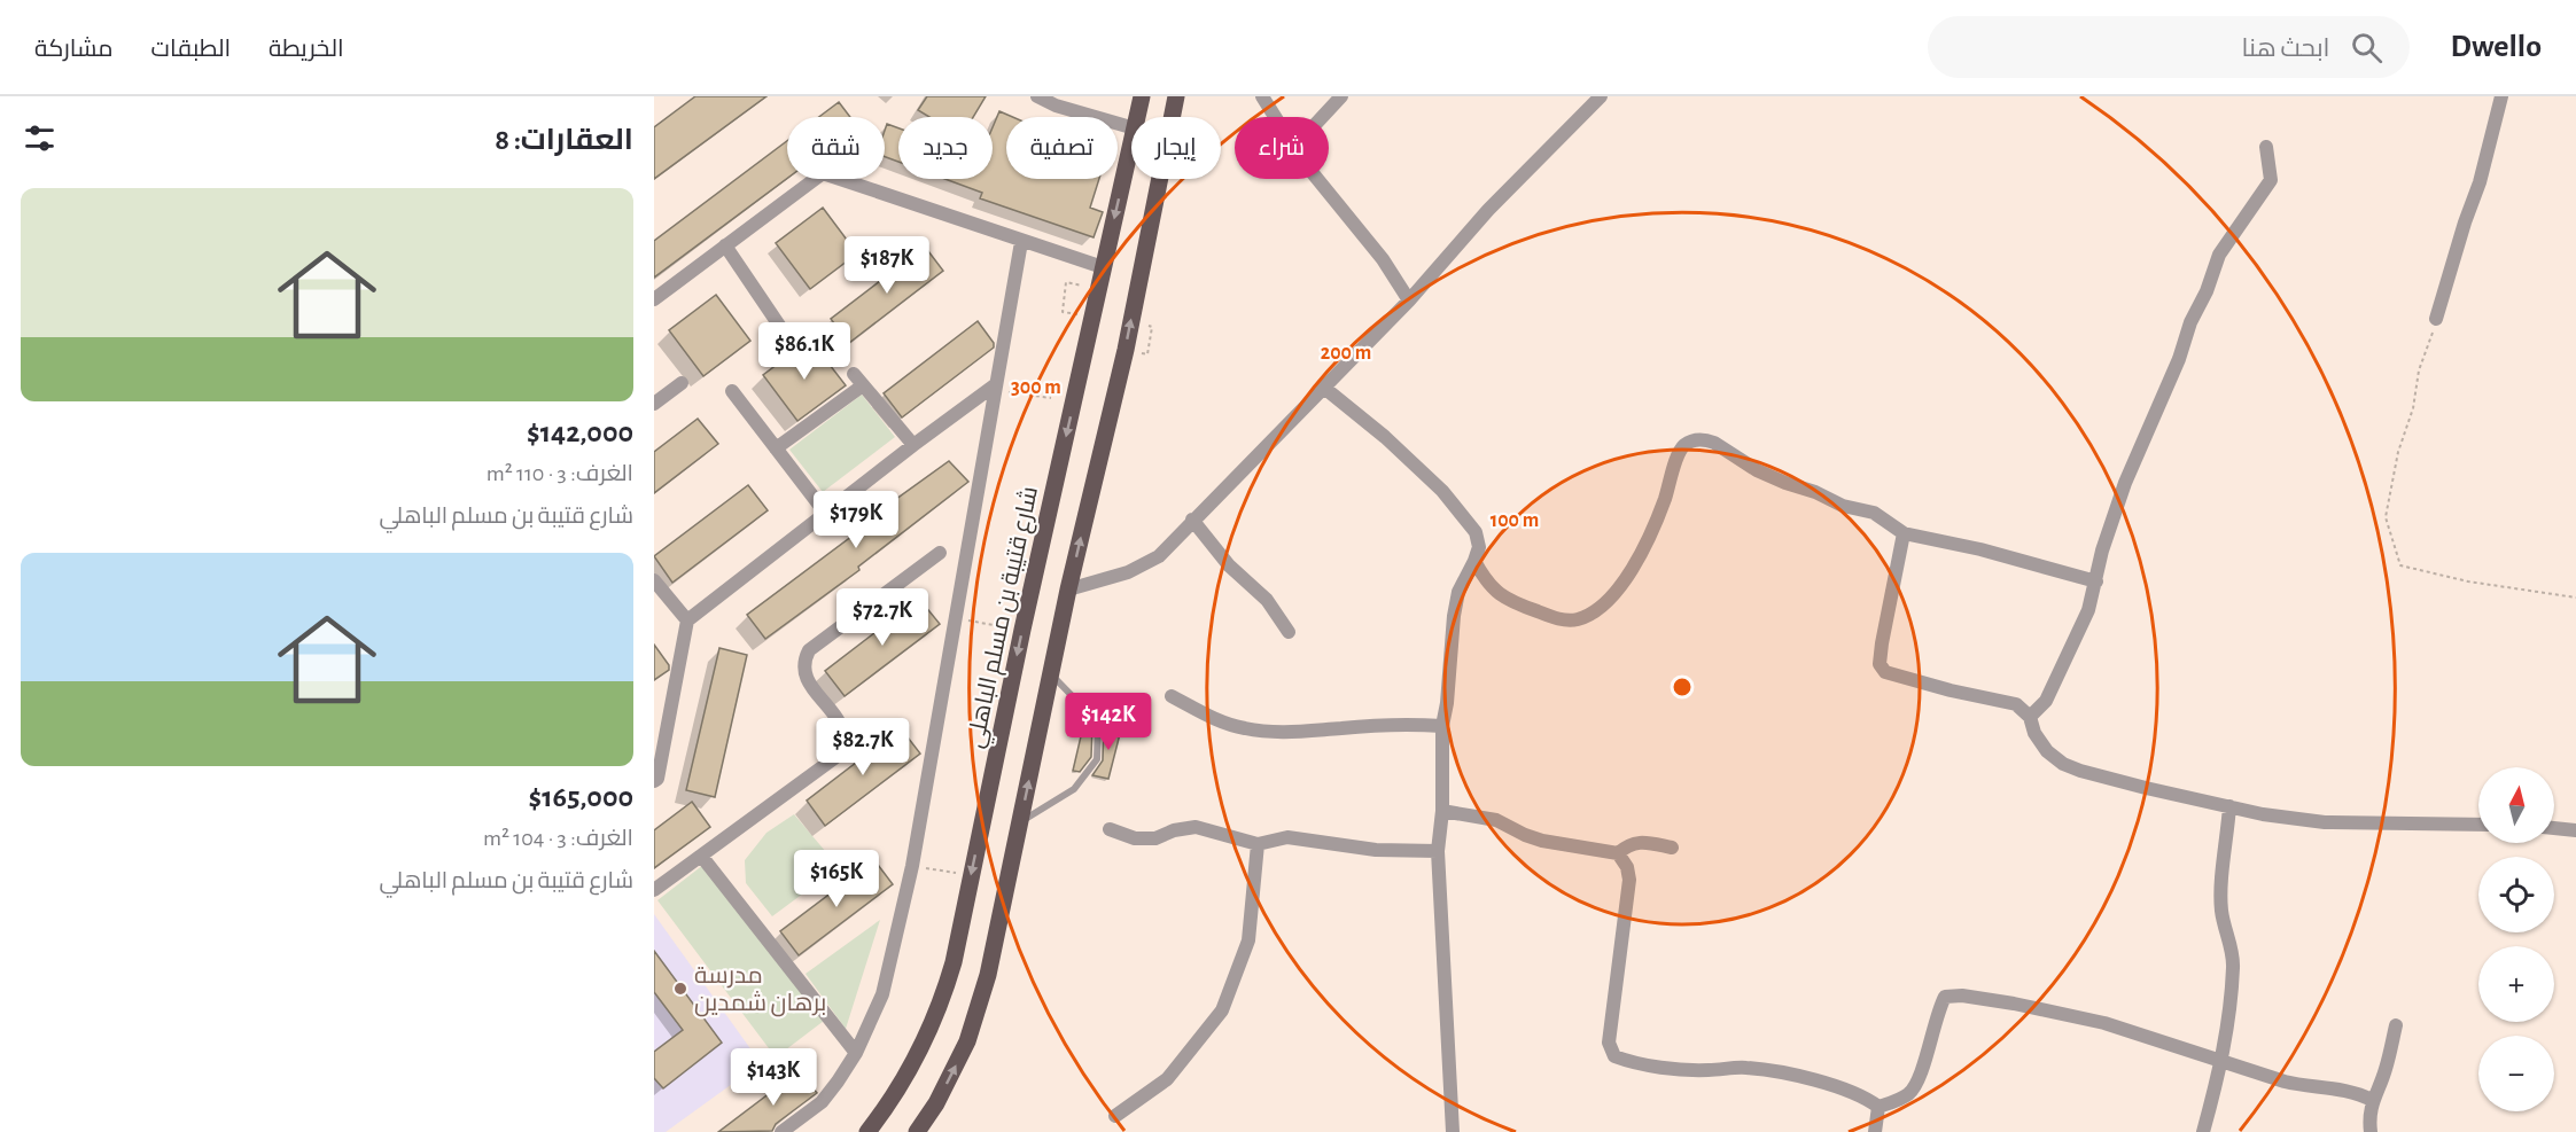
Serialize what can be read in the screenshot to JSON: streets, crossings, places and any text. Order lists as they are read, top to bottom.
{
  "streets": {
    "main road": ["شارع قتيبة بن مسلم الباهلي"]
  },
  "places": ["مدرسة برهان شمدين"],
  "north": "top",
  "page": {
    "header": "Dwello",
    "search": "ابحث هنا",
    "nav": ["الخريطة", "الطبقات", "مشاركة"],
    "heading": "العقارات: 8",
    "chip": [
      "شراء",
      "إيجار",
      "تصفية",
      "جديد",
      "شقة"
    ],
    "list": [
      {
        "name": "$142,000",
        "note": "الغرف: 3 · 110 m² · شارع قتيبة بن مسلم الباهلي"
      },
      {
        "name": "$165,000",
        "note": "الغرف: 3 · 104 m² · شارع قتيبة بن مسلم الباهلي"
      }
    ],
    "price": [
      "$187K",
      "$86.1K",
      "$179K",
      "$72.7K",
      "$142K",
      "$82.7K",
      "$165K",
      "$143K"
    ],
    "map_buttons": ["+", "−"]
  },
  "rings": ["200 m", "300 m", "100 m"]
}
